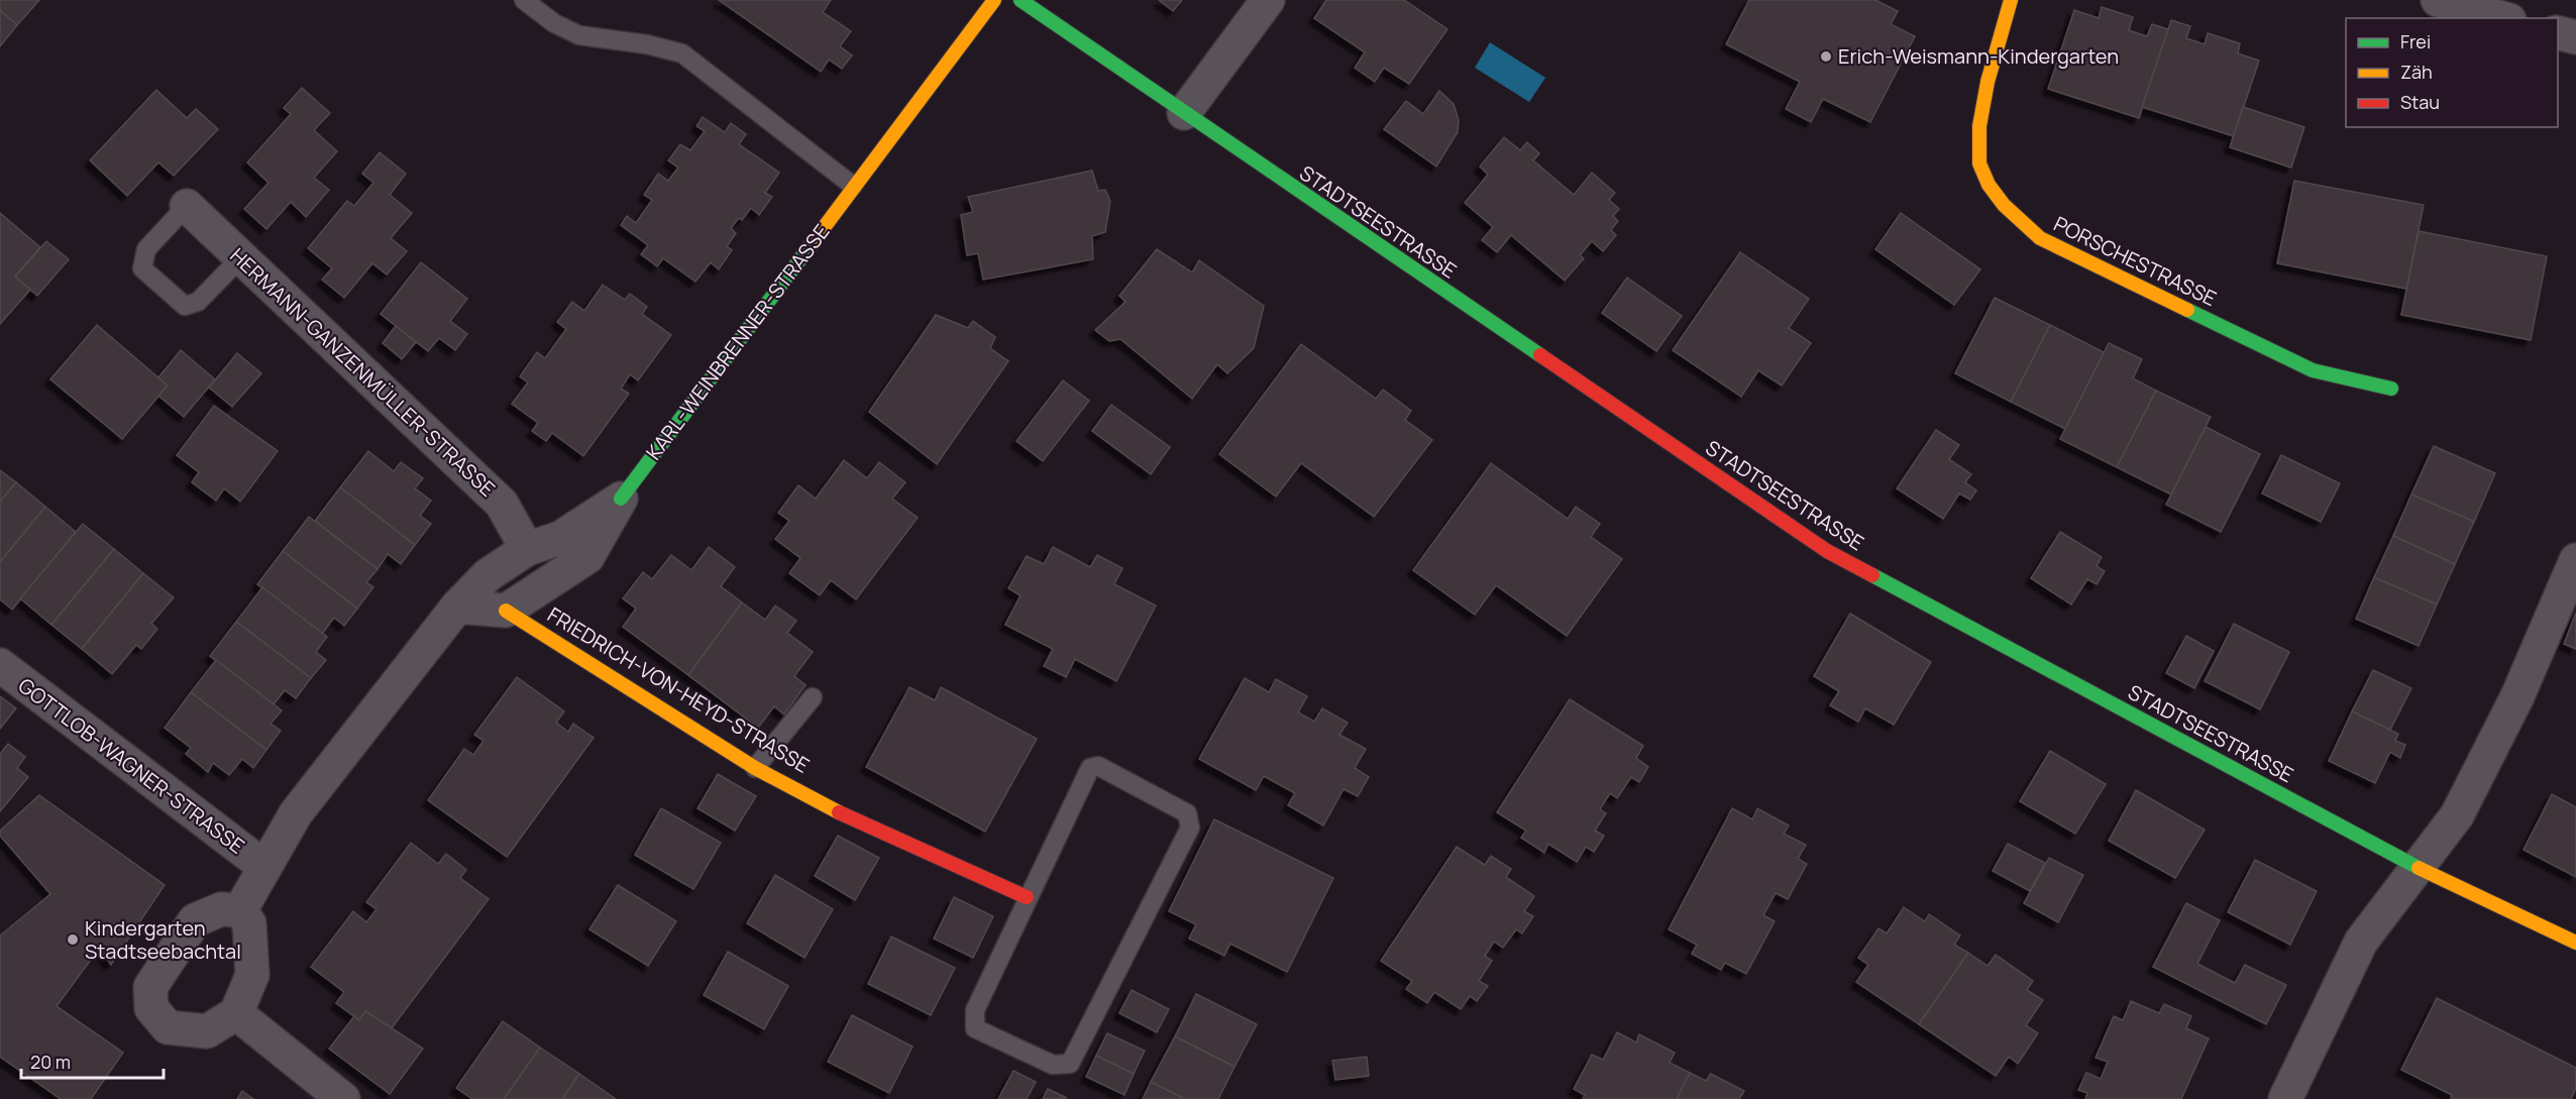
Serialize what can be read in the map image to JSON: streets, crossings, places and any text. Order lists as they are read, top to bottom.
{
  "streets": {
    "street": [
      "STADTSEESTRASSE",
      "PORSCHESTRASSE",
      "KARL-WEINBRENNER-STRASSE",
      "HERMANN-GANZENMÜLLER-STRASSE",
      "FRIEDRICH-VON-HEYD-STRASSE",
      "GOTTLOB-WAGNER-STRASSE"
    ]
  },
  "crossings": [
    ["KARL-WEINBRENNER-STRASSE", "HERMANN-GANZENMÜLLER-STRASSE"],
    ["KARL-WEINBRENNER-STRASSE", "FRIEDRICH-VON-HEYD-STRASSE"],
    ["KARL-WEINBRENNER-STRASSE", "GOTTLOB-WAGNER-STRASSE"]
  ],
  "places": ["Erich-Weismann-Kindergarten", "Kindergarten Stadtseebachtal"],
  "legend": ["Frei", "Zäh", "Stau"],
  "scale_bar": "20 m"
}
